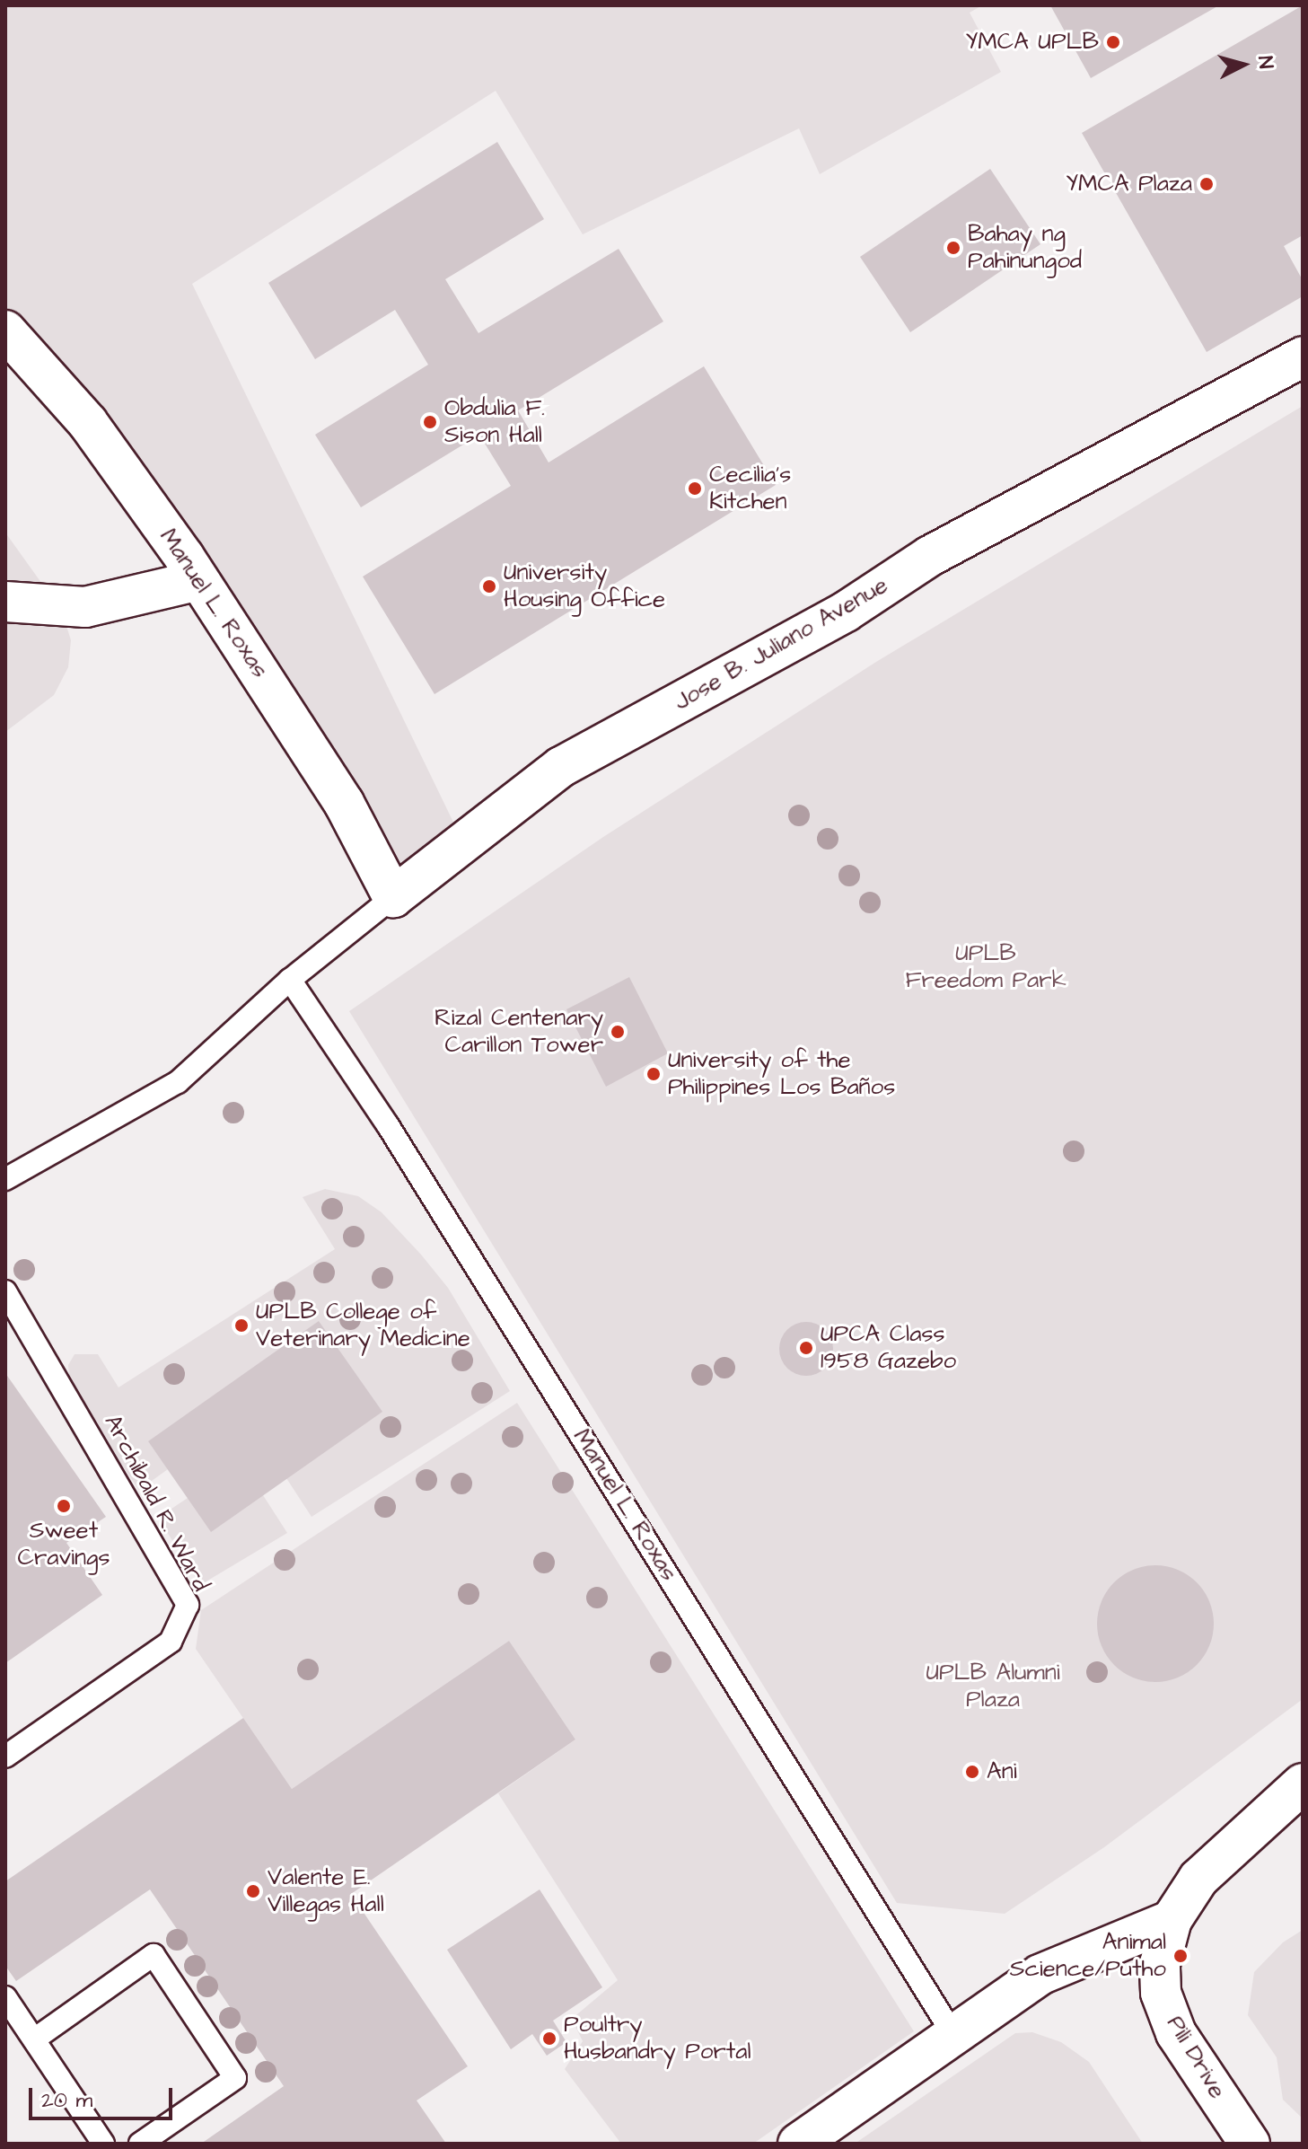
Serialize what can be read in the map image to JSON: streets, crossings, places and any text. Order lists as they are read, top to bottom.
{
  "streets": {
    "street": ["Manuel L. Roxas", "Jose B. Juliano Avenue", "Pili Drive"],
    "lane": ["Archibald R. Ward"]
  },
  "crossings": [
    ["Manuel L. Roxas", "Jose B. Juliano Avenue"]
  ],
  "parks": ["UPLB Freedom Park", "UPLB Alumni Plaza"],
  "places": [
    "YMCA UPLB",
    "YMCA Plaza",
    "Bahay ng Pahinungod",
    "Obdulia F. Sison Hall",
    "Cecilia's Kitchen",
    "University Housing Office",
    "Rizal Centenary Carillon Tower",
    "University of the Philippines Los Baños",
    "UPLB College of Veterinary Medicine",
    "UPCA Class 1958 Gazebo",
    "Sweet Cravings",
    "Ani",
    "Valente E. Villegas Hall",
    "Animal Science/Putho",
    "Poultry Husbandry Portal"
  ],
  "scale_bar": "20 m",
  "north": "right"
}
